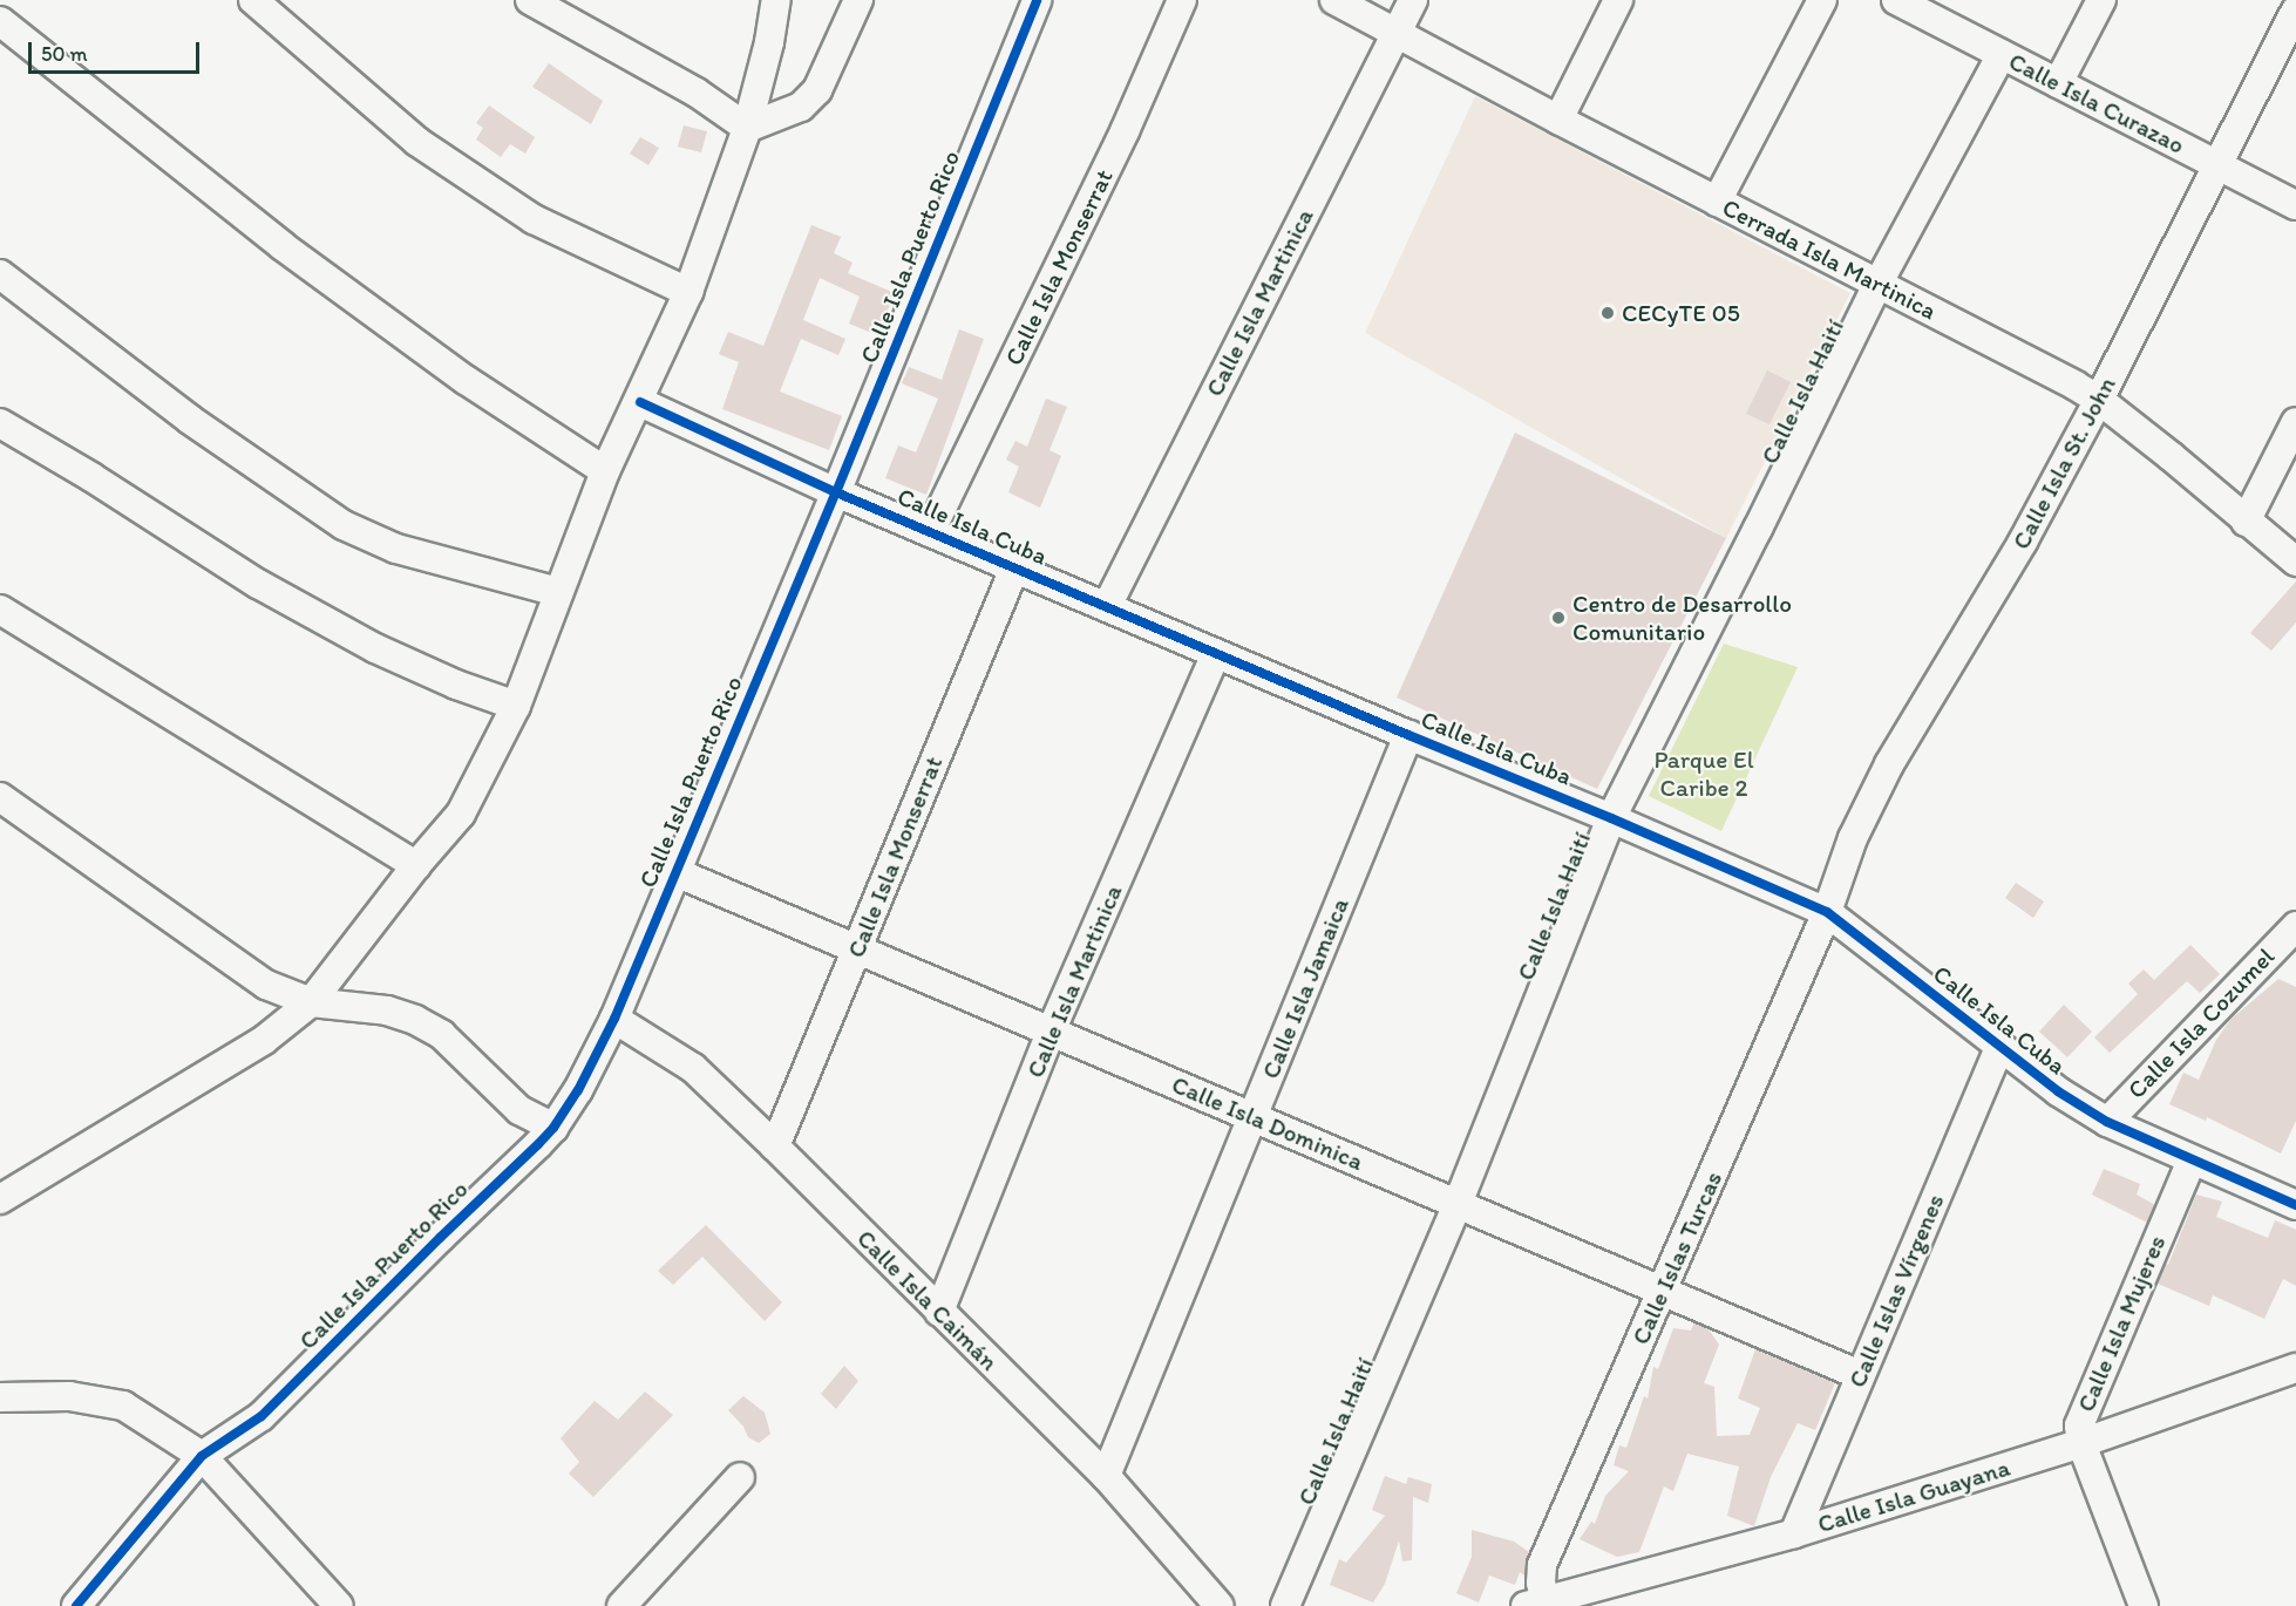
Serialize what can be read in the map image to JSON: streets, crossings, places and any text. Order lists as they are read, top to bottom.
{
  "streets": {
    "street": [
      "Calle Isla Curazao",
      "Calle Isla Puerto Rico",
      "Cerrada Isla Martinica",
      "Calle Isla Monserrat",
      "Calle Isla Martinica",
      "Calle Isla Haití",
      "Calle Isla St. John",
      "Calle Isla Cuba",
      "Calle Isla Jamaica",
      "Calle Isla Cozumel",
      "Calle Isla Dominica",
      "Calle Islas Turcas",
      "Calle Islas Vírgenes",
      "Calle Isla Caimán",
      "Calle Isla Mujeres",
      "Calle Isla Guayana"
    ]
  },
  "crossings": [
    ["Calle Isla Curazao", "Calle Isla Haití"],
    ["Calle Isla Curazao", "Calle Isla St. John"],
    ["Calle Isla Puerto Rico", "Calle Isla Cuba"],
    ["Calle Isla Puerto Rico", "Calle Isla Dominica"],
    ["Calle Isla Puerto Rico", "Calle Isla Caimán"],
    ["Cerrada Isla Martinica", "Calle Isla Martinica"],
    ["Cerrada Isla Martinica", "Calle Isla Haití"],
    ["Cerrada Isla Martinica", "Calle Isla St. John"],
    ["Calle Isla Monserrat", "Calle Isla Cuba"],
    ["Calle Isla Monserrat", "Calle Isla Dominica"],
    ["Calle Isla Monserrat", "Calle Isla Caimán"],
    ["Calle Isla Martinica", "Calle Isla Cuba"],
    ["Calle Isla Martinica", "Calle Isla Dominica"],
    ["Calle Isla Martinica", "Calle Isla Caimán"],
    ["Calle Isla Haití", "Calle Isla Cuba"],
    ["Calle Isla Haití", "Calle Isla Dominica"],
    ["Calle Isla St. John", "Calle Isla Cuba"],
    ["Calle Isla St. John", "Calle Islas Turcas"],
    ["Calle Isla Cuba", "Calle Isla Jamaica"],
    ["Calle Isla Cuba", "Calle Isla Cozumel"],
    ["Calle Isla Cuba", "Calle Islas Turcas"],
    ["Calle Isla Cuba", "Calle Islas Vírgenes"],
    ["Calle Isla Cuba", "Calle Isla Mujeres"],
    ["Calle Isla Jamaica", "Calle Isla Dominica"],
    ["Calle Isla Jamaica", "Calle Isla Caimán"],
    ["Calle Isla Dominica", "Calle Islas Turcas"],
    ["Calle Isla Dominica", "Calle Islas Vírgenes"],
    ["Calle Islas Turcas", "Calle Isla Guayana"],
    ["Calle Islas Vírgenes", "Calle Isla Guayana"],
    ["Calle Isla Mujeres", "Calle Isla Guayana"]
  ],
  "parks": ["Parque El Caribe 2"],
  "places": ["CECyTE 05", "Centro de Desarrollo Comunitario"],
  "scale_bar": "50 m"
}
